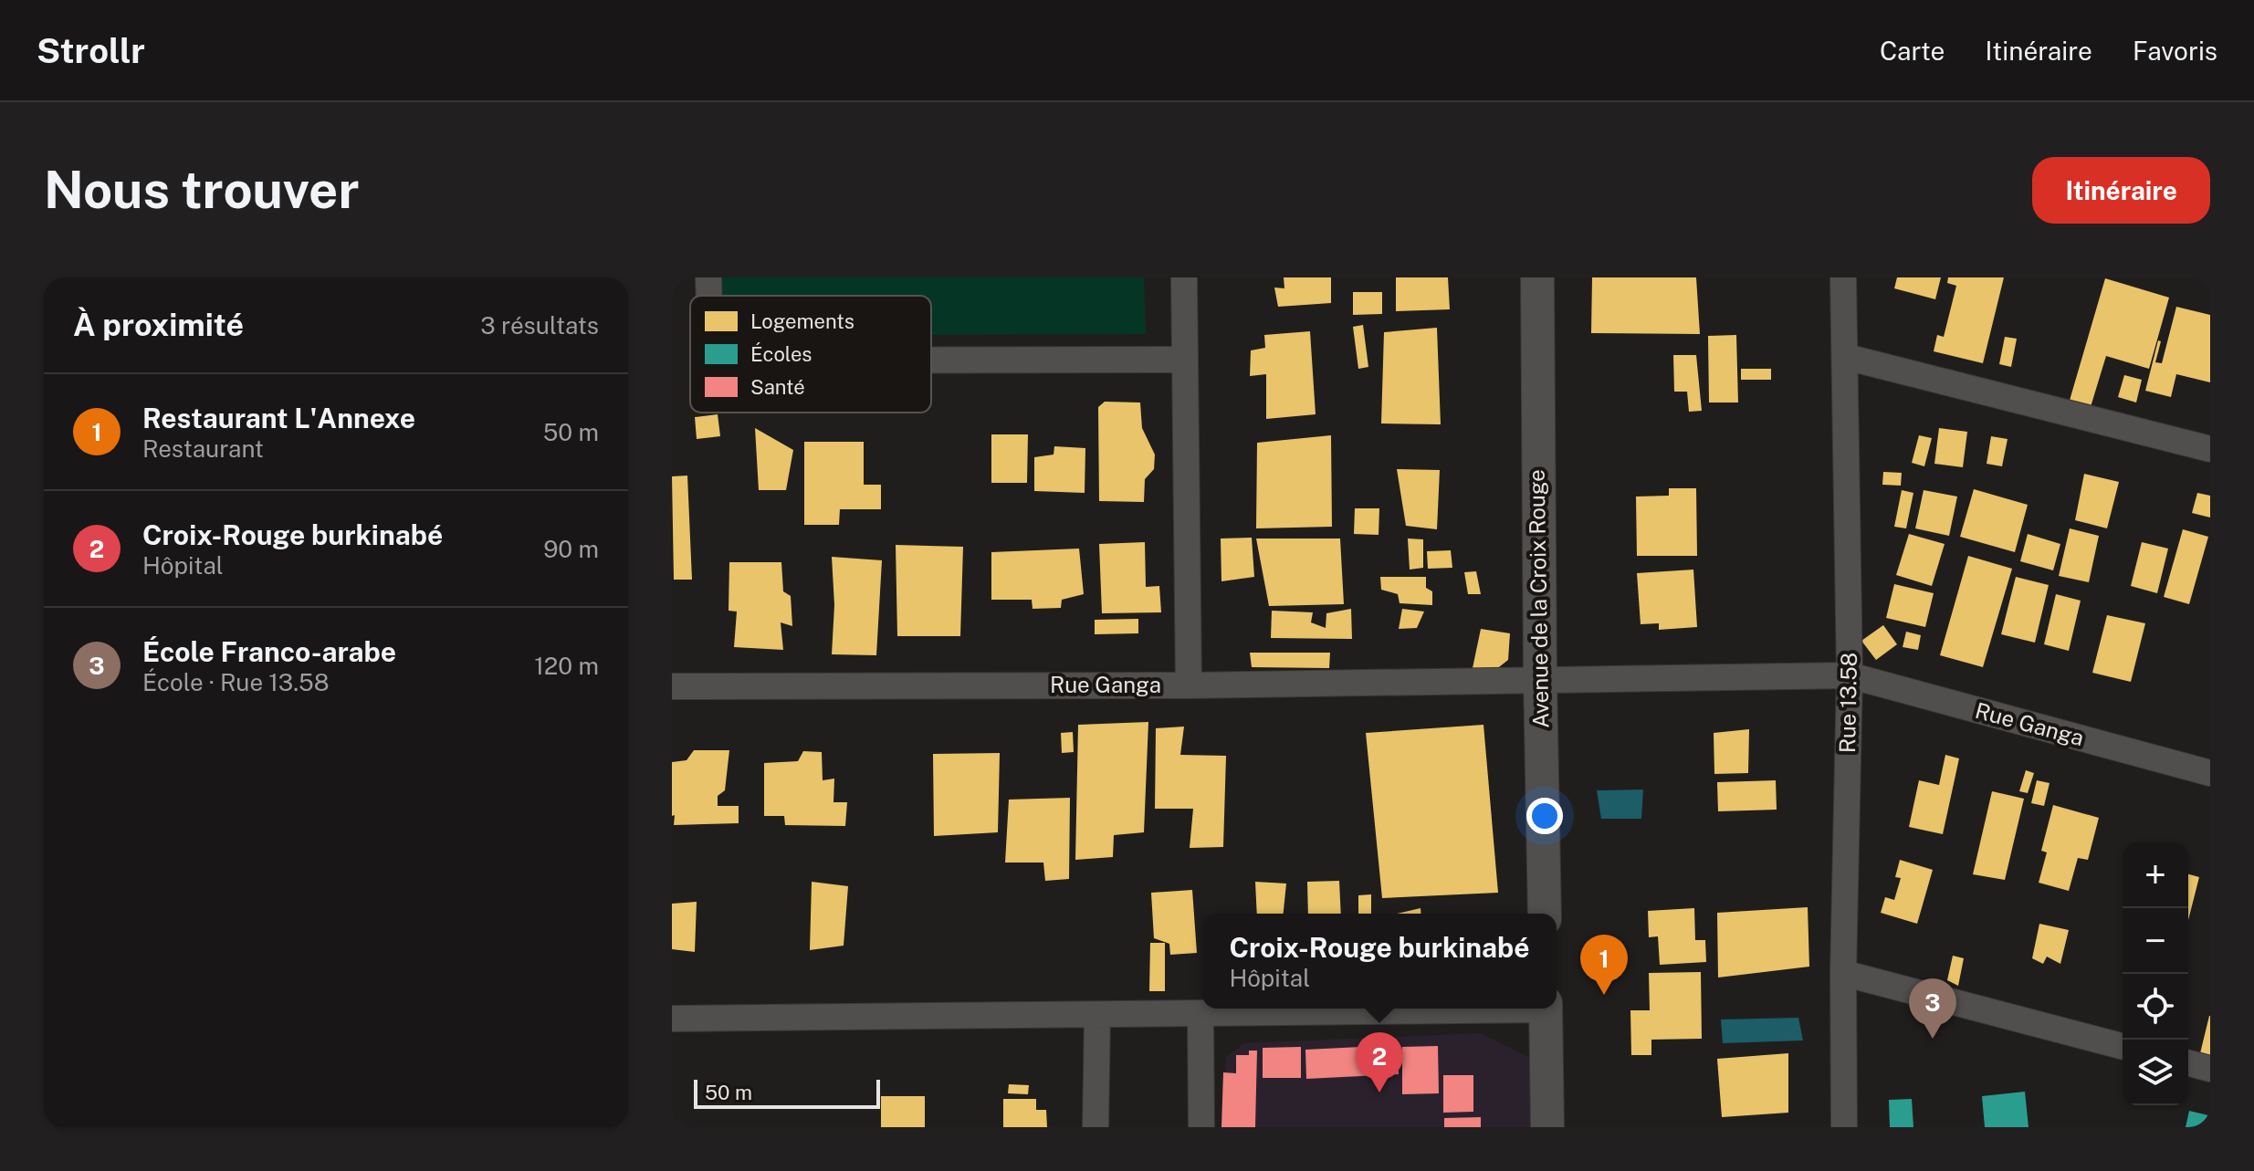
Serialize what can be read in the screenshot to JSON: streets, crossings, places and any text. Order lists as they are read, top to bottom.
{
  "streets": {
    "street": ["Avenue de la Croix Rouge", "Rue Ganga", "Rue 13.58"]
  },
  "crossings": [
    ["Avenue de la Croix Rouge", "Rue Ganga"],
    ["Rue Ganga", "Rue 13.58"]
  ],
  "legend": ["Logements", "Écoles", "Santé"],
  "scale_bar": "50 m",
  "page": {
    "header": "Strollr",
    "nav": ["Carte", "Itinéraire", "Favoris"],
    "buttons": "Itinéraire",
    "title": "Nous trouver",
    "heading": ["À proximité", "3 résultats"],
    "list": [
      {
        "mark": "1",
        "name": "Restaurant L'Annexe",
        "note": "Restaurant",
        "value": "50 m"
      },
      {
        "mark": "2",
        "name": "Croix-Rouge burkinabé",
        "note": "Hôpital",
        "value": "90 m"
      },
      {
        "mark": "3",
        "name": "École Franco-arabe",
        "note": "École · Rue 13.58",
        "value": "120 m"
      }
    ],
    "map_buttons": ["+", "−"],
    "popup": ["Croix-Rouge burkinabé", "Hôpital"],
    "pins": ["1", "3", "2"],
    "scale": "50 m"
  }
}
